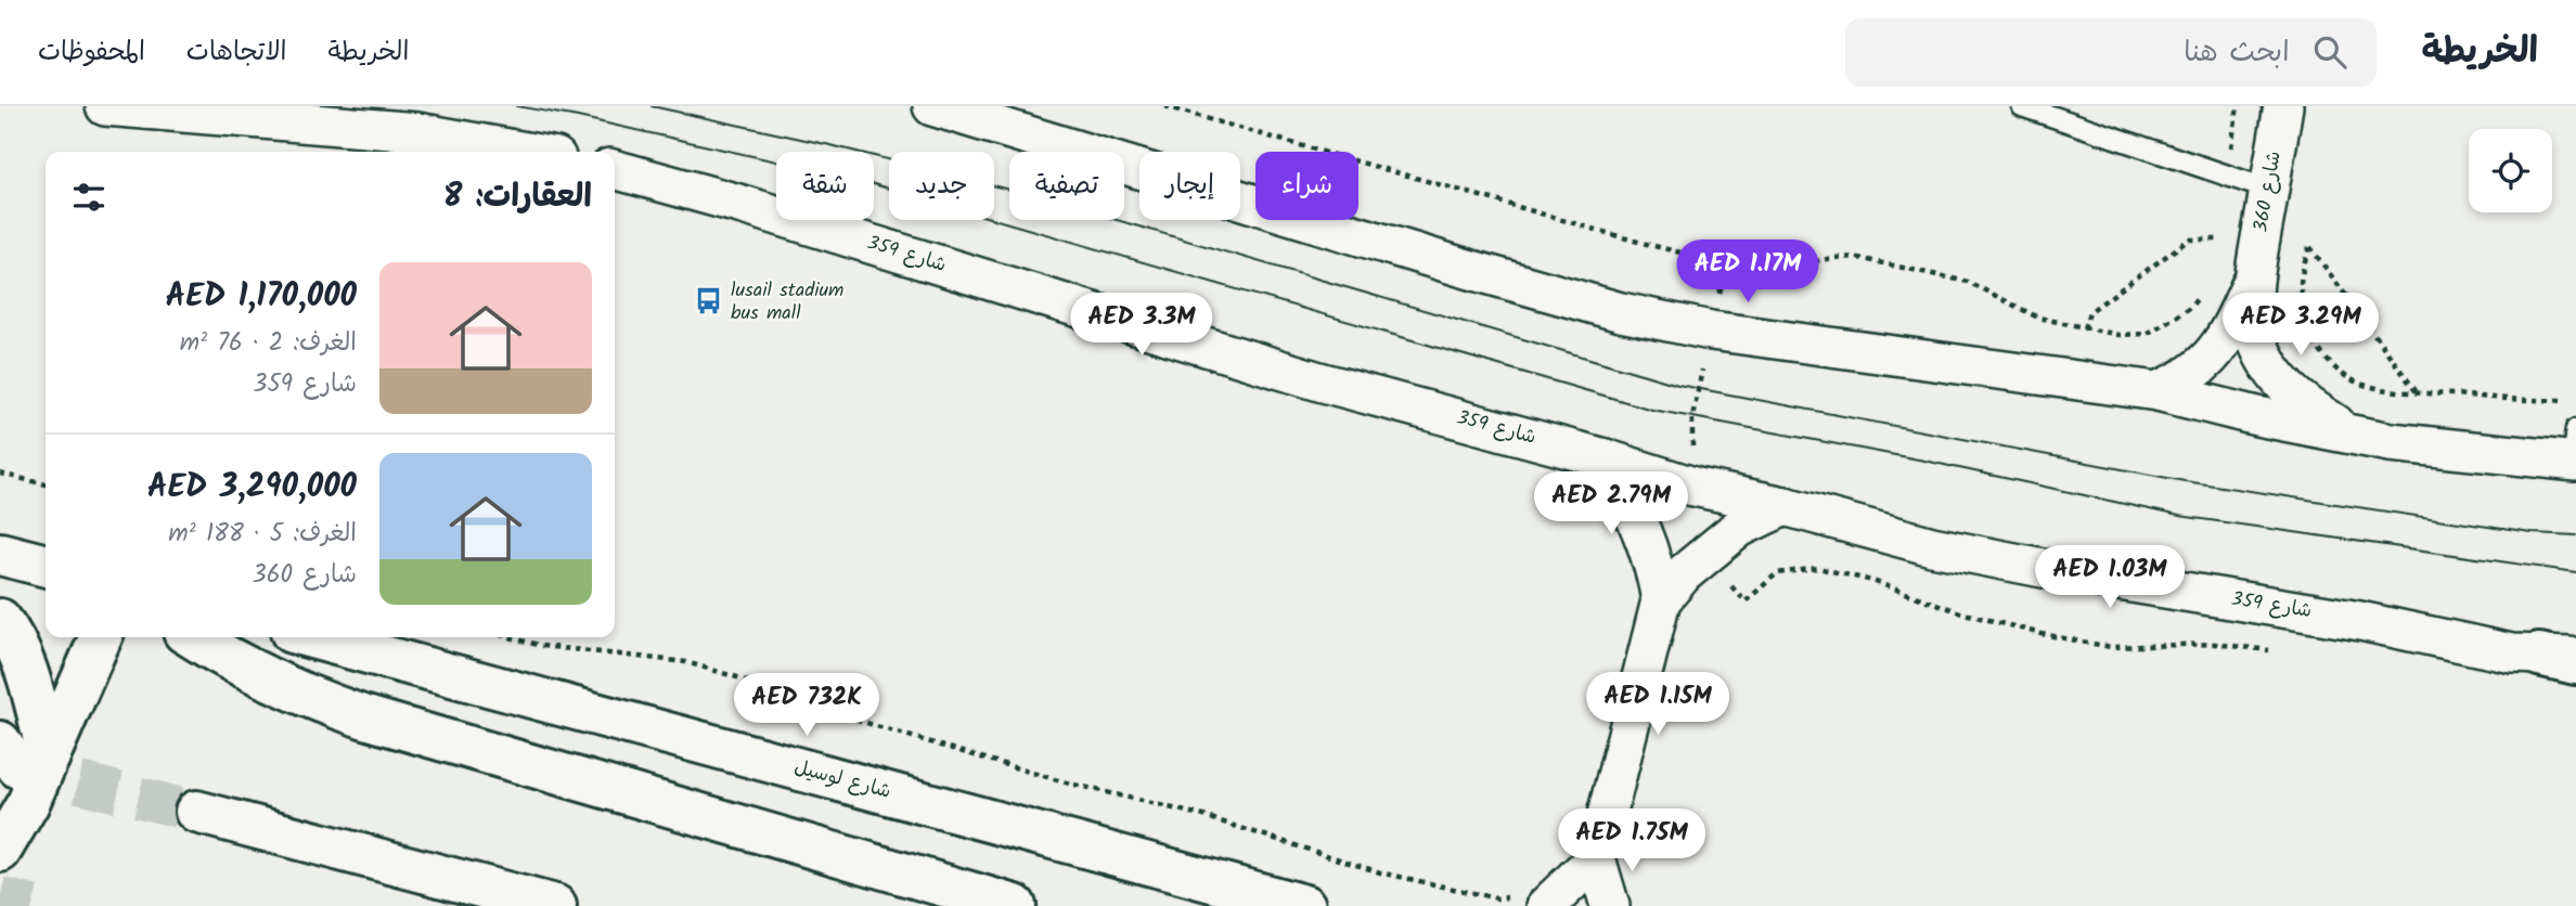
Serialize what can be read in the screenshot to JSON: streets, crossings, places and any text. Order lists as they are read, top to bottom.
{
  "streets": {
    "main road": ["شارع لوسيل"],
    "street": ["شارع 360", "شارع 359"]
  },
  "places": {
    "bus stop": ["lusail stadium bus mall"]
  },
  "page": {
    "header": "الخريطة",
    "search": "ابحث هنا",
    "nav": ["الخريطة", "الاتجاهات", "المحفوظات"],
    "chip": [
      "شراء",
      "إيجار",
      "تصفية",
      "جديد",
      "شقة"
    ],
    "heading": "العقارات: 8",
    "price": [
      "AED 1.17M",
      "AED 3.3M",
      "AED 3.29M",
      "AED 2.79M",
      "AED 1.03M",
      "AED 1.15M",
      "AED 732K",
      "AED 1.75M"
    ],
    "list": [
      {
        "name": "AED 1,170,000",
        "note": "الغرف: 2 · 76 m² · شارع 359"
      },
      {
        "name": "AED 3,290,000",
        "note": "الغرف: 5 · 188 m² · شارع 360"
      }
    ]
  }
}
